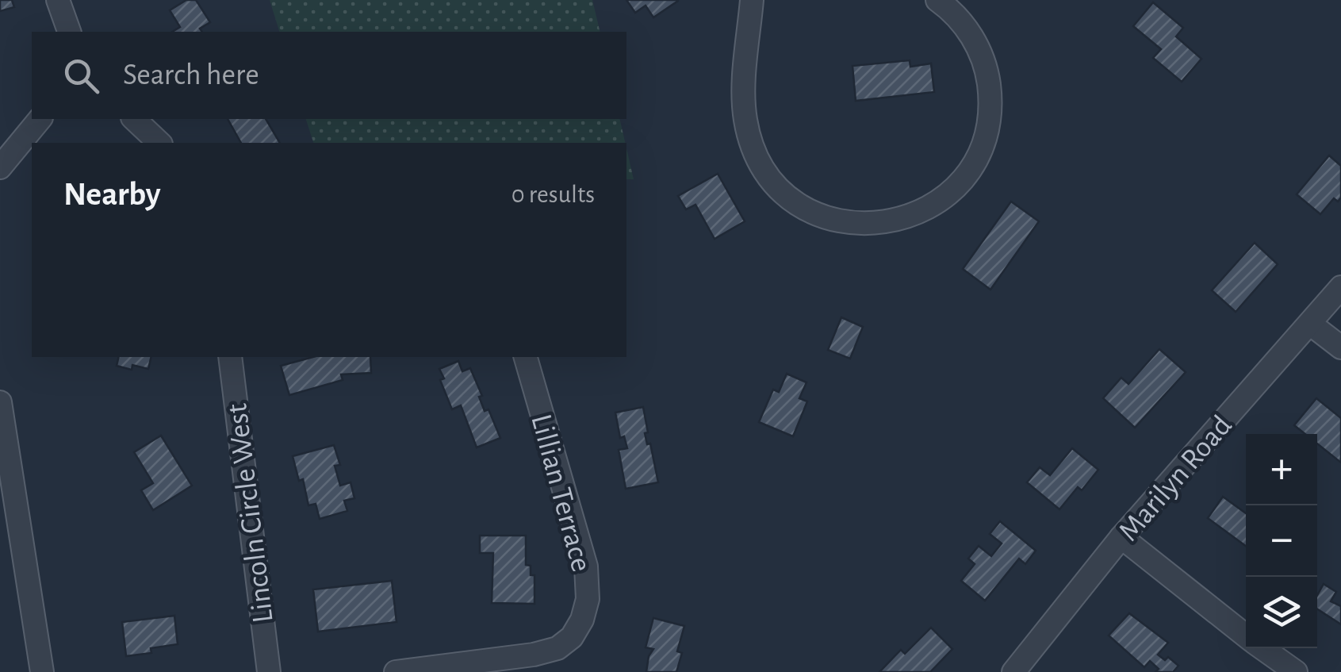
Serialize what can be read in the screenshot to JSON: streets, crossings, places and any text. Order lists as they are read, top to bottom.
{
  "streets": {
    "street": ["Marilyn Road", "Lillian Terrace", "Lincoln Circle West"]
  },
  "page": {
    "search": "Search here",
    "heading": ["Nearby", "0 results"],
    "map_buttons": ["+", "−"]
  }
}
